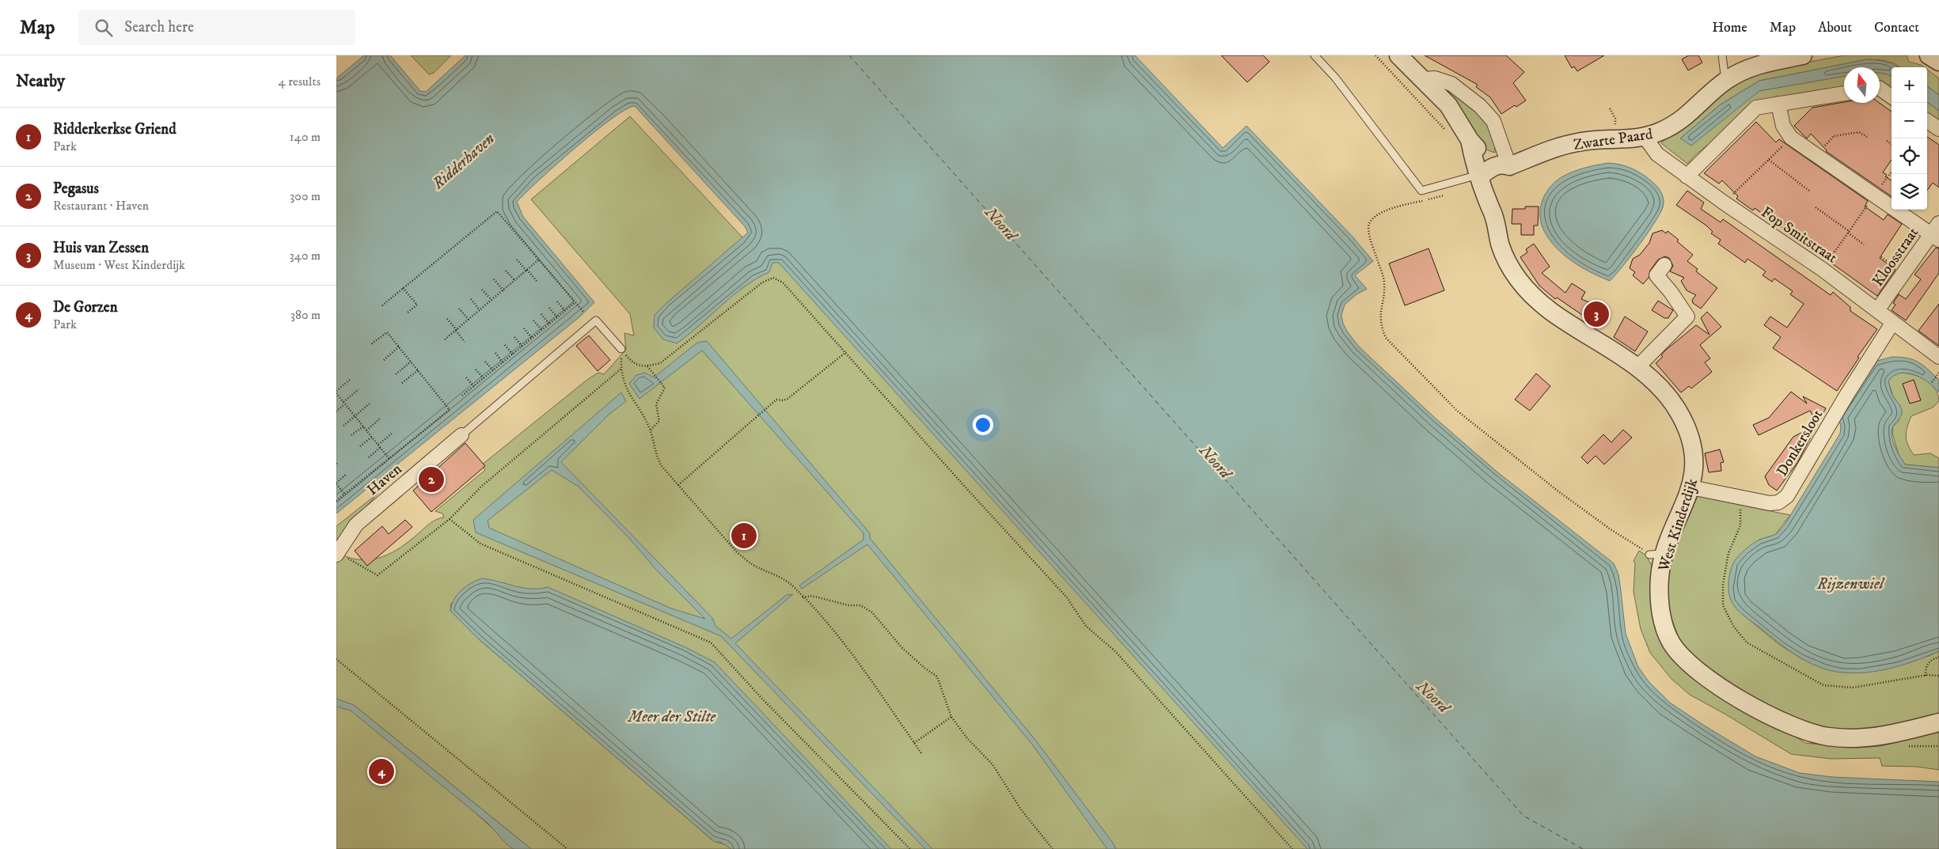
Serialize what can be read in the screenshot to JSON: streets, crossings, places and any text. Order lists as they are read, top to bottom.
{
  "streets": {
    "street": [
      "Zwarte Paard",
      "Fop Smitstraat",
      "Kloosstraat",
      "Donkersloot",
      "Haven",
      "West Kinderdijk"
    ]
  },
  "crossings": [
    ["Zwarte Paard", "Fop Smitstraat"],
    ["Zwarte Paard", "West Kinderdijk"],
    ["Fop Smitstraat", "Kloosstraat"],
    ["Fop Smitstraat", "Donkersloot"],
    ["Donkersloot", "West Kinderdijk"]
  ],
  "water": [
    "Ridderhaven",
    "Noord",
    "Rijzenwiel",
    "Meer der Stilte"
  ],
  "north": "top",
  "page": {
    "header": "Map",
    "search": "Search here",
    "nav": [
      "Home",
      "Map",
      "About",
      "Contact"
    ],
    "heading": ["Nearby", "4 results"],
    "map_buttons": ["+", "−"],
    "list": [
      {
        "mark": "1",
        "name": "Ridderkerkse Griend",
        "note": "Park",
        "value": "140 m"
      },
      {
        "mark": "2",
        "name": "Pegasus",
        "note": "Restaurant · Haven",
        "value": "300 m"
      },
      {
        "mark": "3",
        "name": "Huis van Zessen",
        "note": "Museum · West Kinderdijk",
        "value": "340 m"
      },
      {
        "mark": "4",
        "name": "De Gorzen",
        "note": "Park",
        "value": "380 m"
      }
    ],
    "pins": [
      "3",
      "2",
      "1",
      "4"
    ]
  }
}
